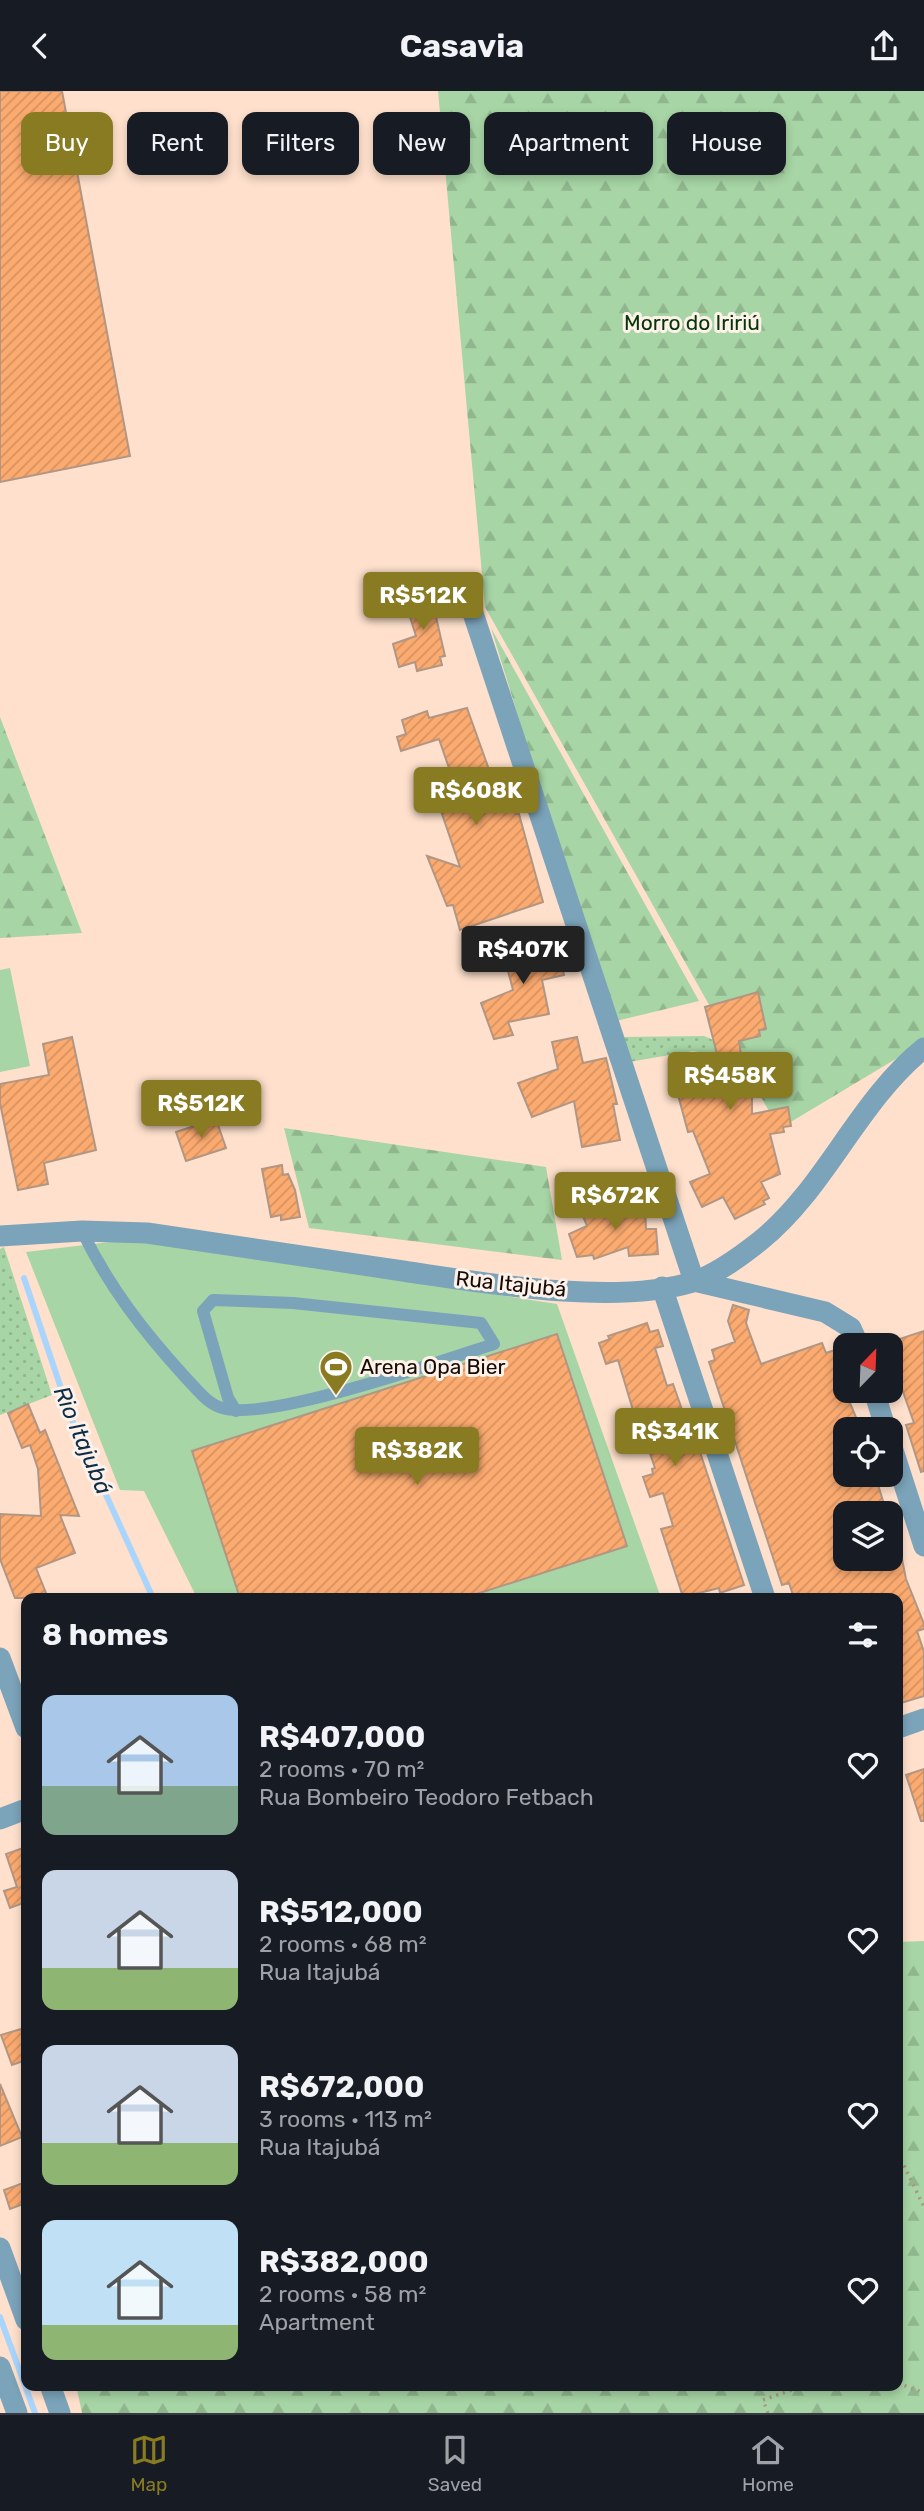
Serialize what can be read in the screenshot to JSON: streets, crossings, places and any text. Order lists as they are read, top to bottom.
{
  "streets": {
    "street": ["Rua Itajubá"]
  },
  "water": ["Rio Itajubá"],
  "parks": ["Morro do Iririú"],
  "places": {
    "sports": ["Arena Opa Bier"]
  },
  "north": "top right",
  "page": {
    "header": "Casavia",
    "chip": [
      "Buy",
      "Rent",
      "Filters",
      "New",
      "Apartment",
      "House"
    ],
    "price": [
      "R$512K",
      "R$608K",
      "R$407K",
      "R$458K",
      "R$512K",
      "R$672K",
      "R$341K",
      "R$382K"
    ],
    "heading": "8 homes",
    "list": [
      {
        "name": "R$407,000",
        "note": "2 rooms · 70 m² · Rua Bombeiro Teodoro Fetbach"
      },
      {
        "name": "R$512,000",
        "note": "2 rooms · 68 m² · Rua Itajubá"
      },
      {
        "name": "R$672,000",
        "note": "3 rooms · 113 m² · Rua Itajubá"
      },
      {
        "name": "R$382,000",
        "note": "2 rooms · 58 m² · Apartment"
      }
    ],
    "tabs": ["Map", "Saved", "Home"]
  }
}
